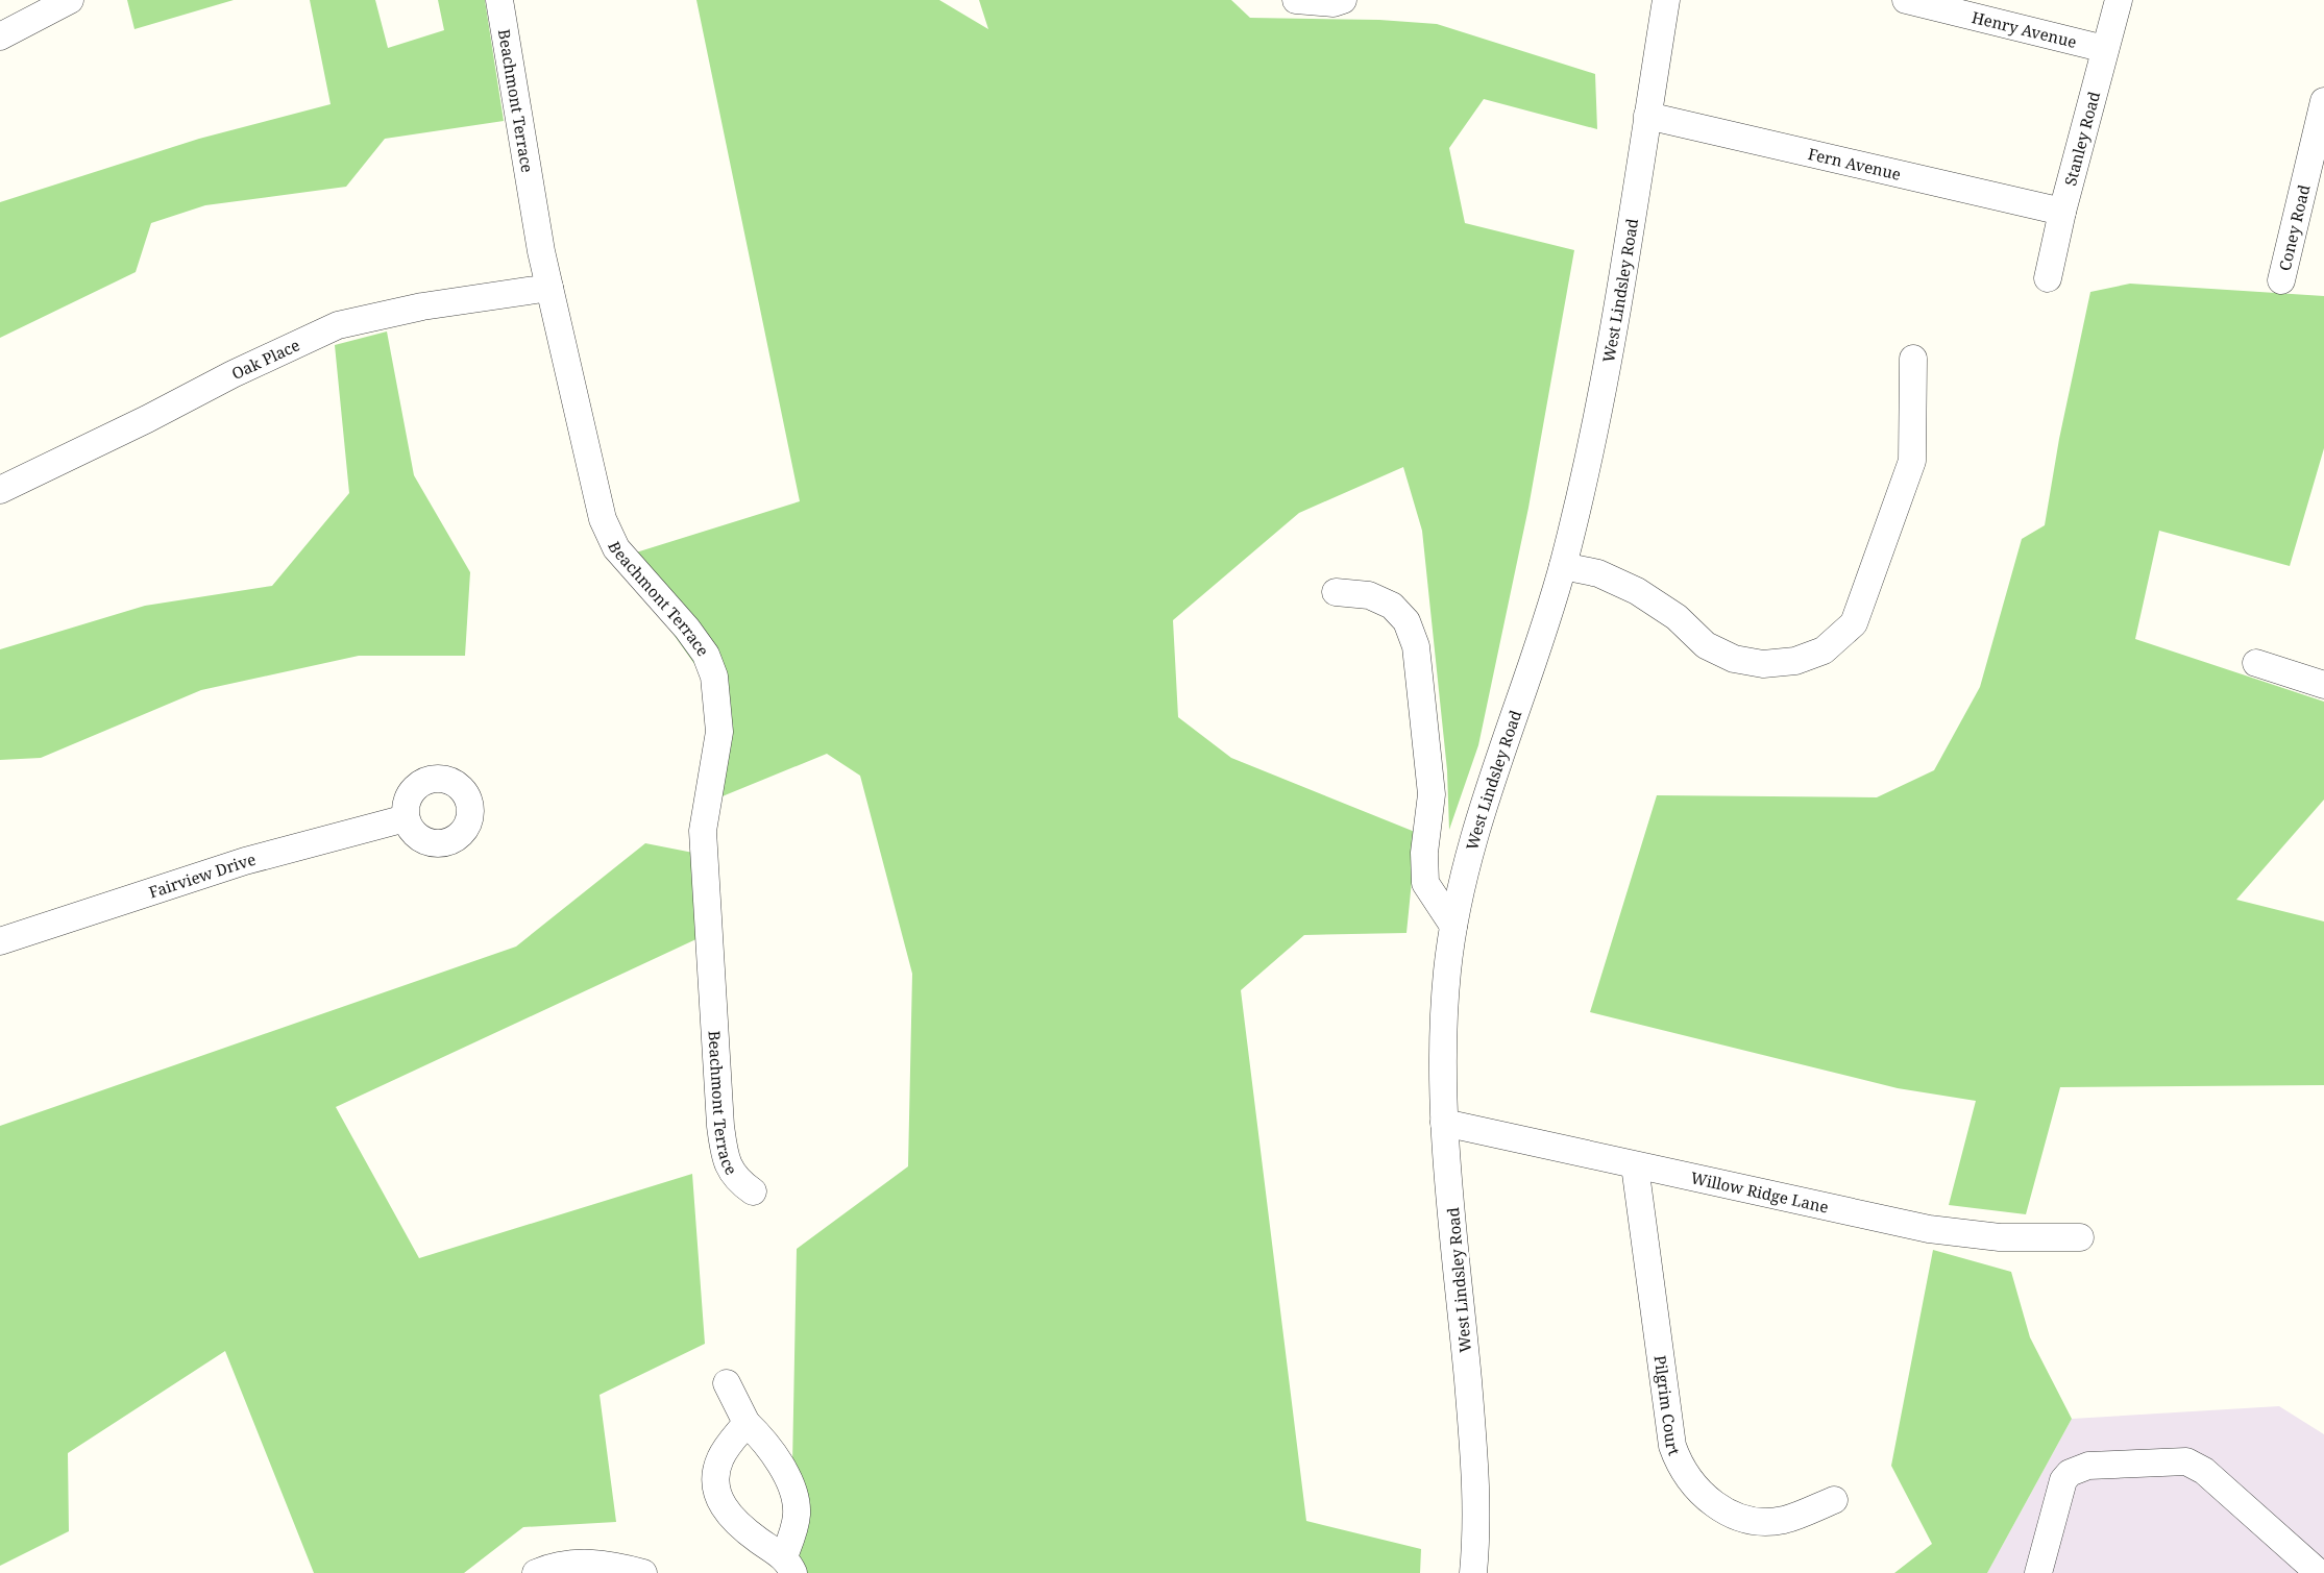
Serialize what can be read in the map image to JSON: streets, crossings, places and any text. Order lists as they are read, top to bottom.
{
  "streets": {
    "street": [
      "Henry Avenue",
      "Beachmont Terrace",
      "Stanley Road",
      "Fern Avenue",
      "Coney Road",
      "West Lindsley Road",
      "Oak Place",
      "Fairview Drive",
      "Willow Ridge Lane",
      "Pilgrim Court"
    ]
  },
  "crossings": [
    ["Henry Avenue", "Stanley Road"],
    ["Beachmont Terrace", "Oak Place"],
    ["Stanley Road", "Fern Avenue"],
    ["Fern Avenue", "West Lindsley Road"],
    ["West Lindsley Road", "Willow Ridge Lane"],
    ["Willow Ridge Lane", "Pilgrim Court"]
  ]
}
